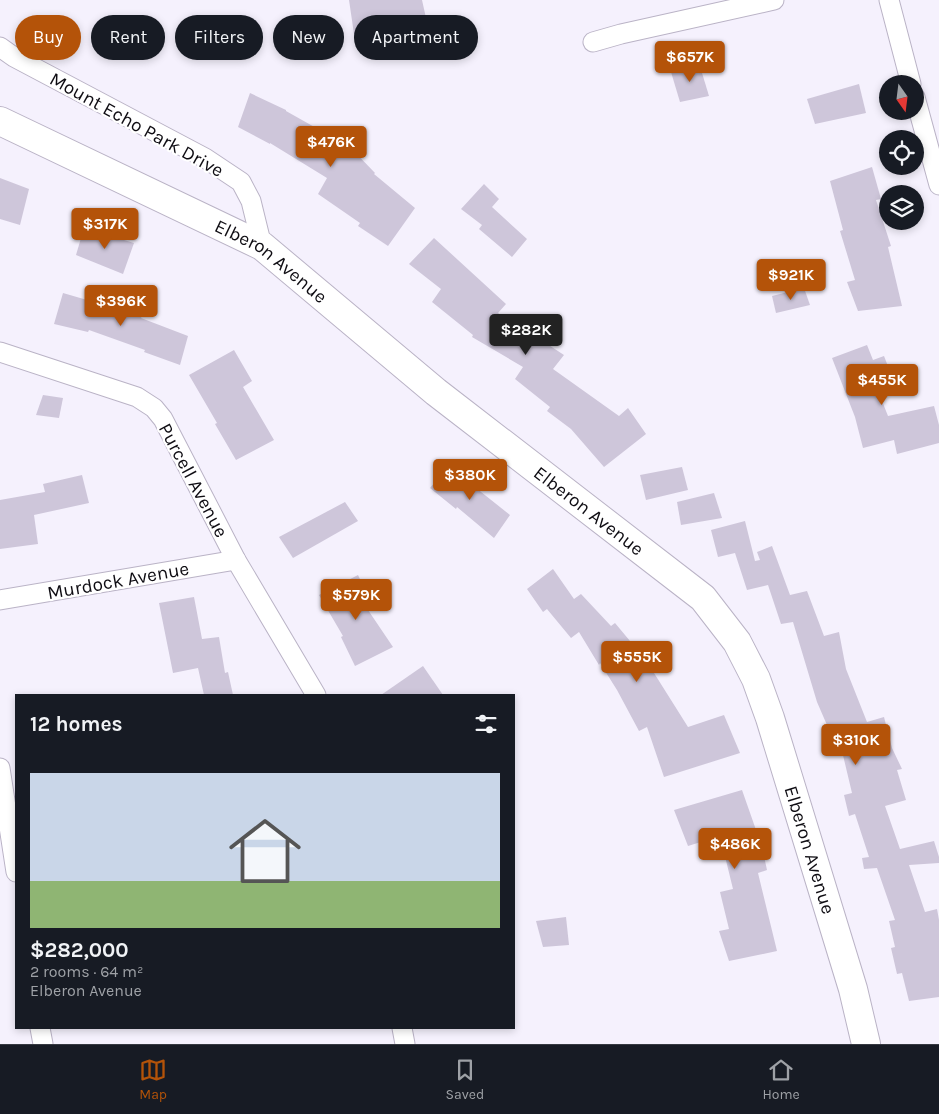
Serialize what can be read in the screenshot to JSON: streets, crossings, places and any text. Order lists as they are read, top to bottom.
{
  "streets": {
    "street": [
      "Mount Echo Park Drive",
      "Elberon Avenue",
      "Purcell Avenue",
      "Murdock Avenue"
    ]
  },
  "crossings": [
    ["Mount Echo Park Drive", "Elberon Avenue"],
    ["Purcell Avenue", "Murdock Avenue"]
  ],
  "north": "bottom",
  "page": {
    "chip": [
      "Buy",
      "Rent",
      "Filters",
      "New",
      "Apartment"
    ],
    "price": [
      "$657K",
      "$476K",
      "$317K",
      "$921K",
      "$396K",
      "$282K",
      "$455K",
      "$380K",
      "$579K",
      "$555K",
      "$310K",
      "$486K"
    ],
    "heading": "12 homes",
    "list": [
      {
        "name": "$282,000",
        "note": "2 rooms · 64 m² · Elberon Avenue"
      }
    ],
    "tabs": ["Map", "Saved", "Home"]
  }
}
